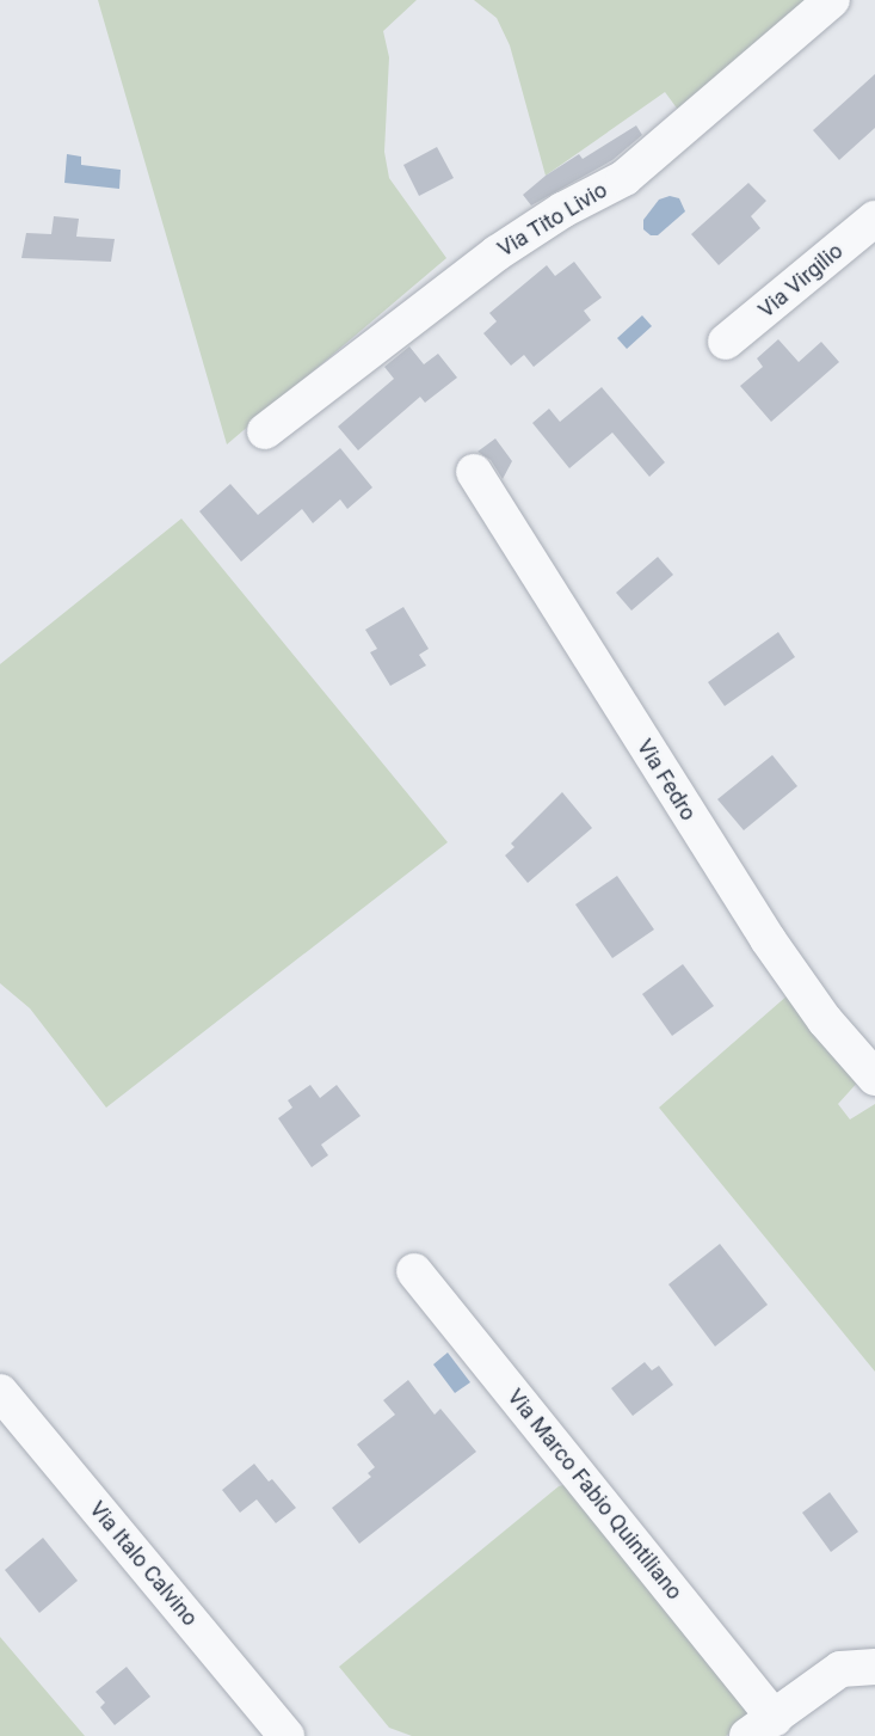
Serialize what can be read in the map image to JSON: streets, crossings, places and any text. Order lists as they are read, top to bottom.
{
  "streets": {
    "street": [
      "Via Tito Livio",
      "Via Virgilio",
      "Via Fedro",
      "Via Marco Fabio Quintiliano",
      "Via Italo Calvino"
    ]
  }
}
